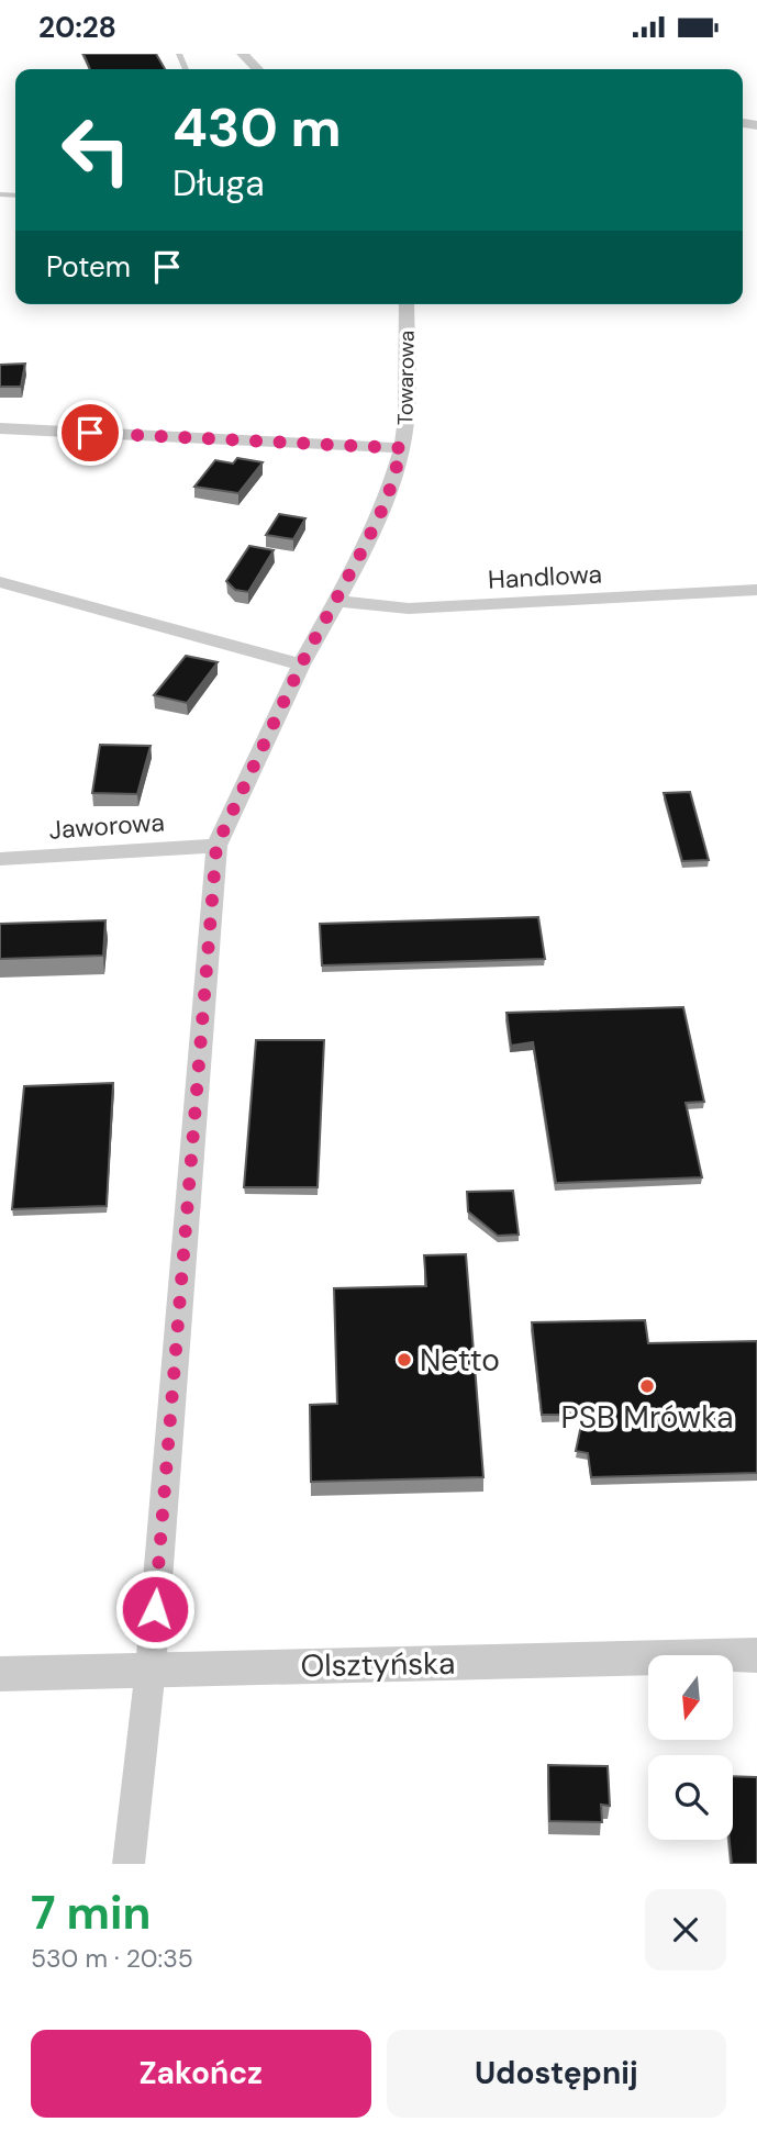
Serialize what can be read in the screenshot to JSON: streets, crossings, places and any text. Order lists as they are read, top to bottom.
{
  "streets": {
    "street": [
      "Towarowa",
      "Handlowa",
      "Jaworowa",
      "Olsztyńska"
    ]
  },
  "crossings": [
    ["Towarowa", "Handlowa"],
    ["Towarowa", "Jaworowa"],
    ["Towarowa", "Olsztyńska"]
  ],
  "places": ["Netto", "PSB Mrówka"],
  "north": "bottom",
  "page": {
    "status": "20:28",
    "turn": ["430 m", "Długa"],
    "then": "Potem",
    "heading": ["7 min", "530 m · 20:35"],
    "buttons": ["Zakończ", "Udostępnij"]
  }
}
